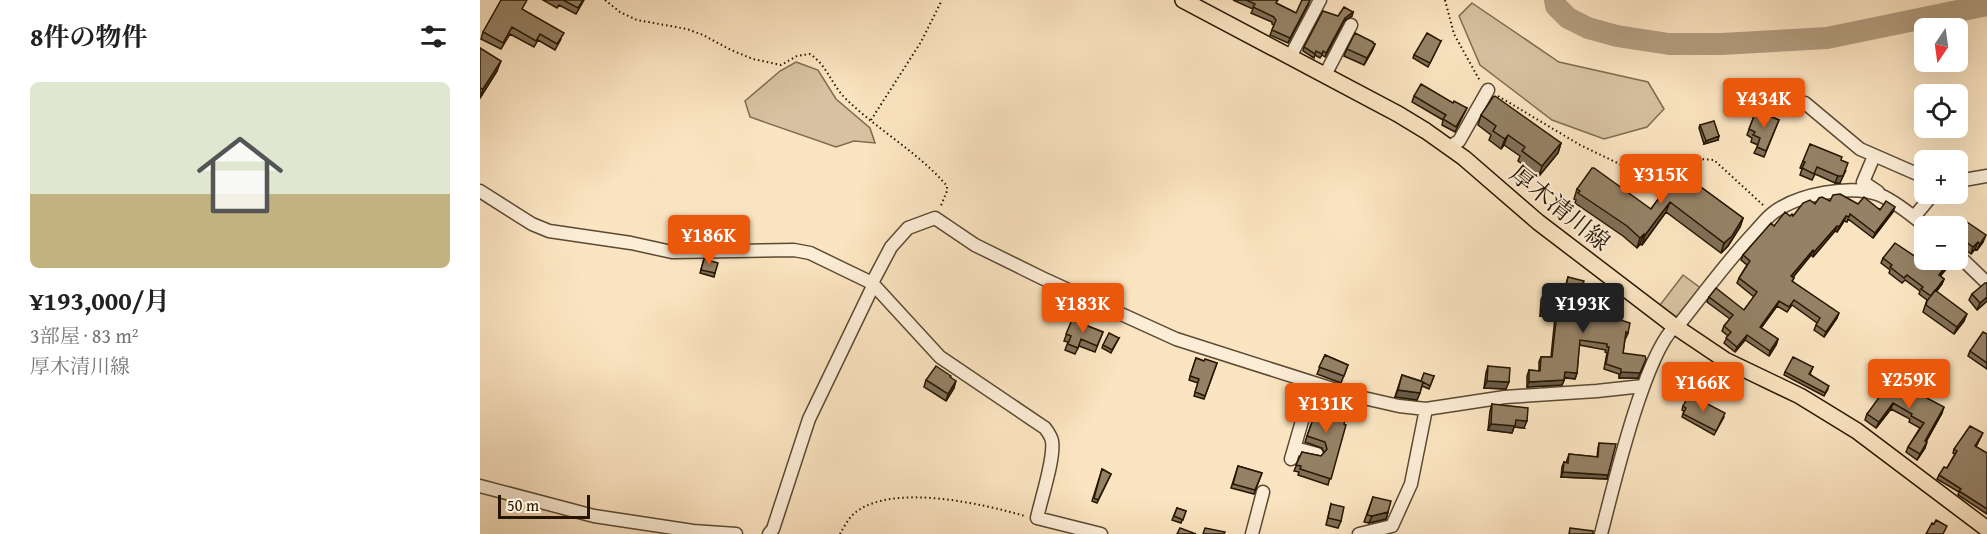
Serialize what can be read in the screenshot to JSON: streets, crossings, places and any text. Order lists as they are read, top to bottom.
{
  "streets": {
    "main road": ["厚木清川線"]
  },
  "scale_bar": "50 m",
  "north": "bottom",
  "page": {
    "heading": "8件の物件",
    "map_buttons": ["+", "−"],
    "list": [
      {
        "name": "¥193,000/月",
        "note": "3部屋 · 83 m² · 厚木清川線"
      }
    ],
    "price": [
      "¥434K",
      "¥315K",
      "¥186K",
      "¥183K",
      "¥193K",
      "¥259K",
      "¥166K",
      "¥131K"
    ],
    "scale": "50 m"
  }
}
